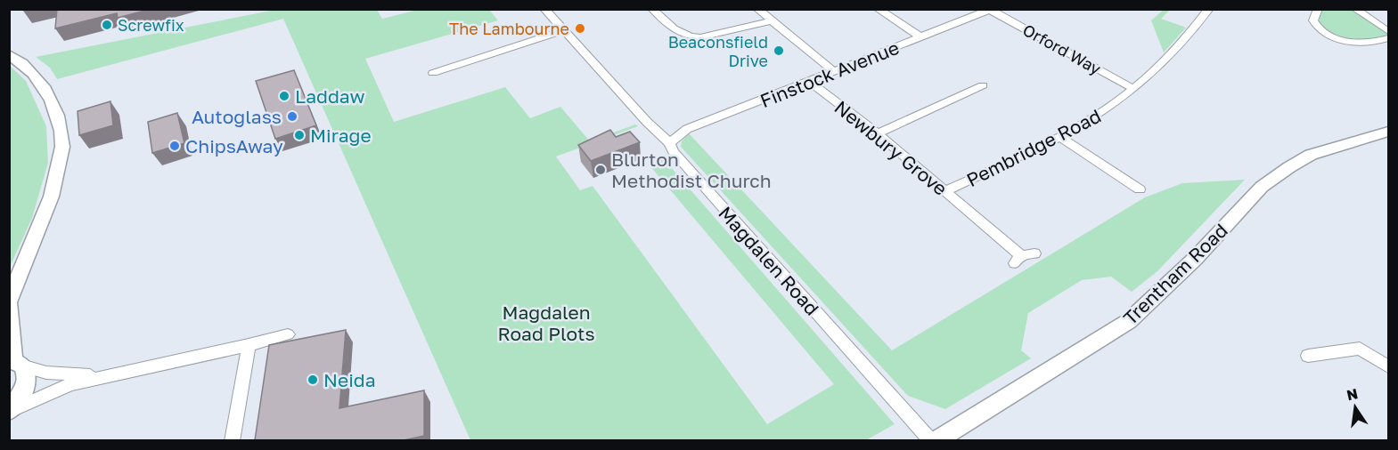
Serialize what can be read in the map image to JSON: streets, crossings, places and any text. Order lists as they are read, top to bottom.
{
  "streets": {
    "main road": ["Trentham Road"],
    "street": [
      "Orford Way",
      "Finstock Avenue",
      "Newbury Grove",
      "Pembridge Road",
      "Magdalen Road"
    ]
  },
  "crossings": [
    ["Orford Way", "Finstock Avenue"],
    ["Orford Way", "Pembridge Road"],
    ["Finstock Avenue", "Newbury Grove"],
    ["Finstock Avenue", "Magdalen Road"],
    ["Newbury Grove", "Pembridge Road"],
    ["Magdalen Road", "Trentham Road"]
  ],
  "parks": ["Magdalen Road Plots"],
  "places": [
    "Screwfix",
    "The Lambourne",
    "Beaconsfield Drive",
    "Laddaw",
    "Autoglass",
    "Mirage",
    "ChipsAway",
    "Blurton Methodist Church",
    "Neida"
  ],
  "north": "top"
}
